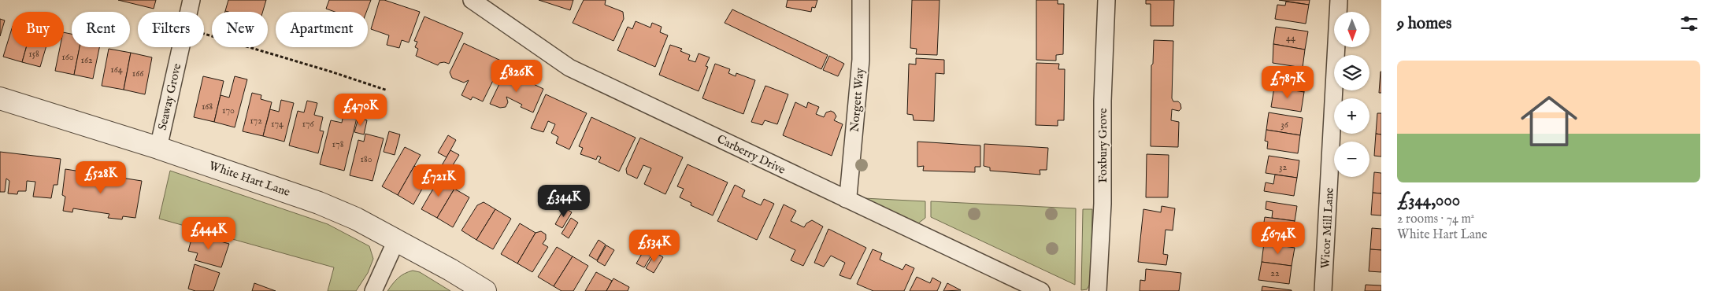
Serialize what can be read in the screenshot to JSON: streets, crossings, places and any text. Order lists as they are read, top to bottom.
{
  "streets": {
    "street": [
      "Seaway Grove",
      "Norgett Way",
      "Foxbury Grove",
      "Carberry Drive",
      "White Hart Lane",
      "Wicor Mill Lane"
    ]
  },
  "crossings": [
    ["Seaway Grove", "White Hart Lane"],
    ["Norgett Way", "Carberry Drive"]
  ],
  "house_numbers": [
    "44",
    "158",
    "160",
    "162",
    "164",
    "166",
    "168",
    "170",
    "172",
    "174",
    "176",
    "36",
    "178",
    "180",
    "32",
    "22"
  ],
  "north": "bottom",
  "page": {
    "heading": "9 homes",
    "map_buttons": ["+", "−"],
    "chip": [
      "Buy",
      "Rent",
      "Filters",
      "New",
      "Apartment"
    ],
    "list": [
      {
        "name": "£344,000",
        "note": "2 rooms · 74 m² · White Hart Lane"
      }
    ],
    "price": [
      "£826K",
      "£787K",
      "£470K",
      "£528K",
      "£721K",
      "£344K",
      "£444K",
      "£674K",
      "£534K"
    ]
  }
}
